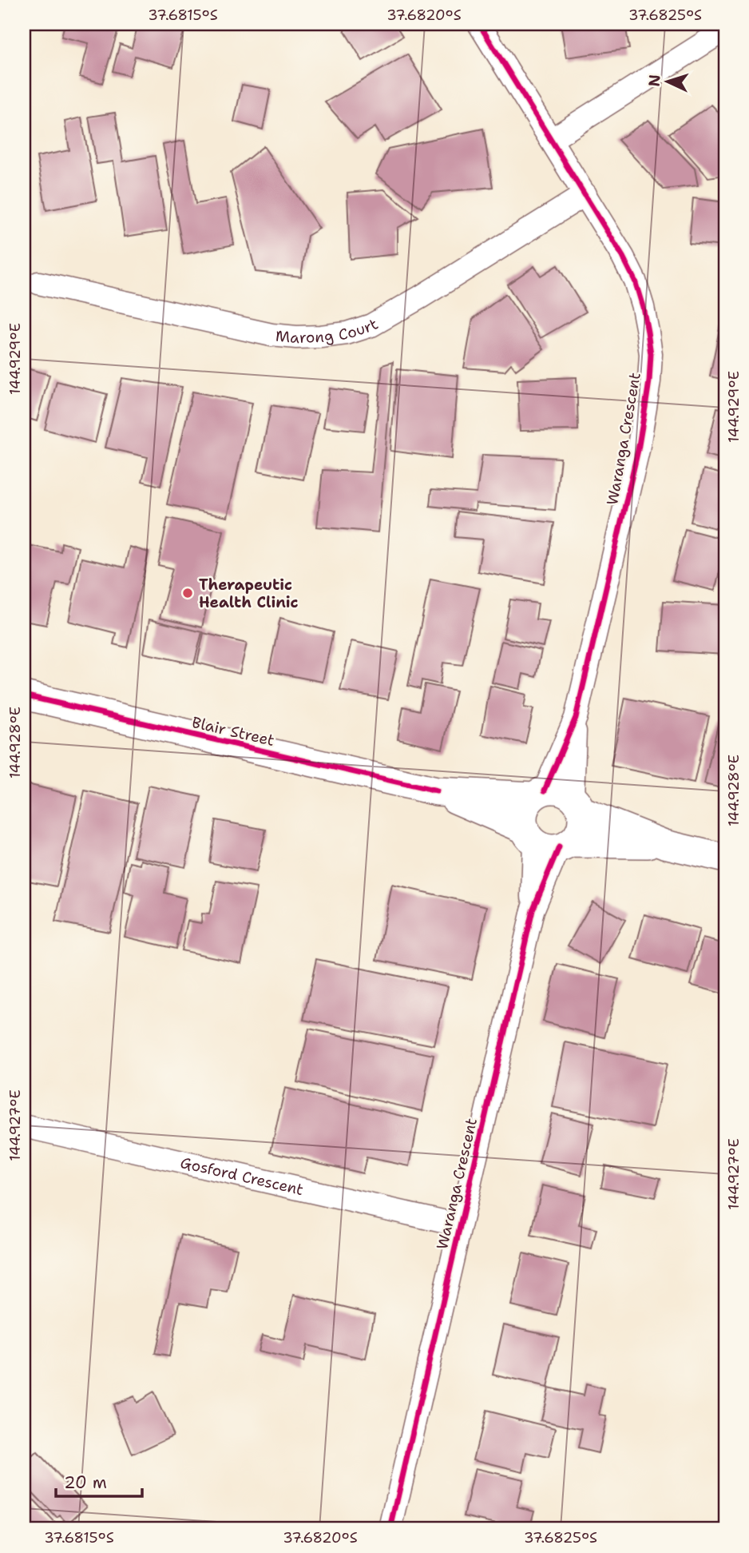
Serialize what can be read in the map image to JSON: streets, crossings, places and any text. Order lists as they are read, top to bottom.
{
  "streets": {
    "street": [
      "Marong Court",
      "Waranga Crescent",
      "Blair Street",
      "Gosford Crescent"
    ]
  },
  "crossings": [
    ["Marong Court", "Waranga Crescent"],
    ["Waranga Crescent", "Blair Street"],
    ["Waranga Crescent", "Gosford Crescent"]
  ],
  "places": ["Therapeutic Health Clinic"],
  "scale_bar": "20 m",
  "north": "left",
  "coordinates": [
    "37.6815°S",
    "37.6820°S",
    "37.6825°S",
    "144.929°E",
    "144.928°E",
    "144.927°E"
  ]
}
